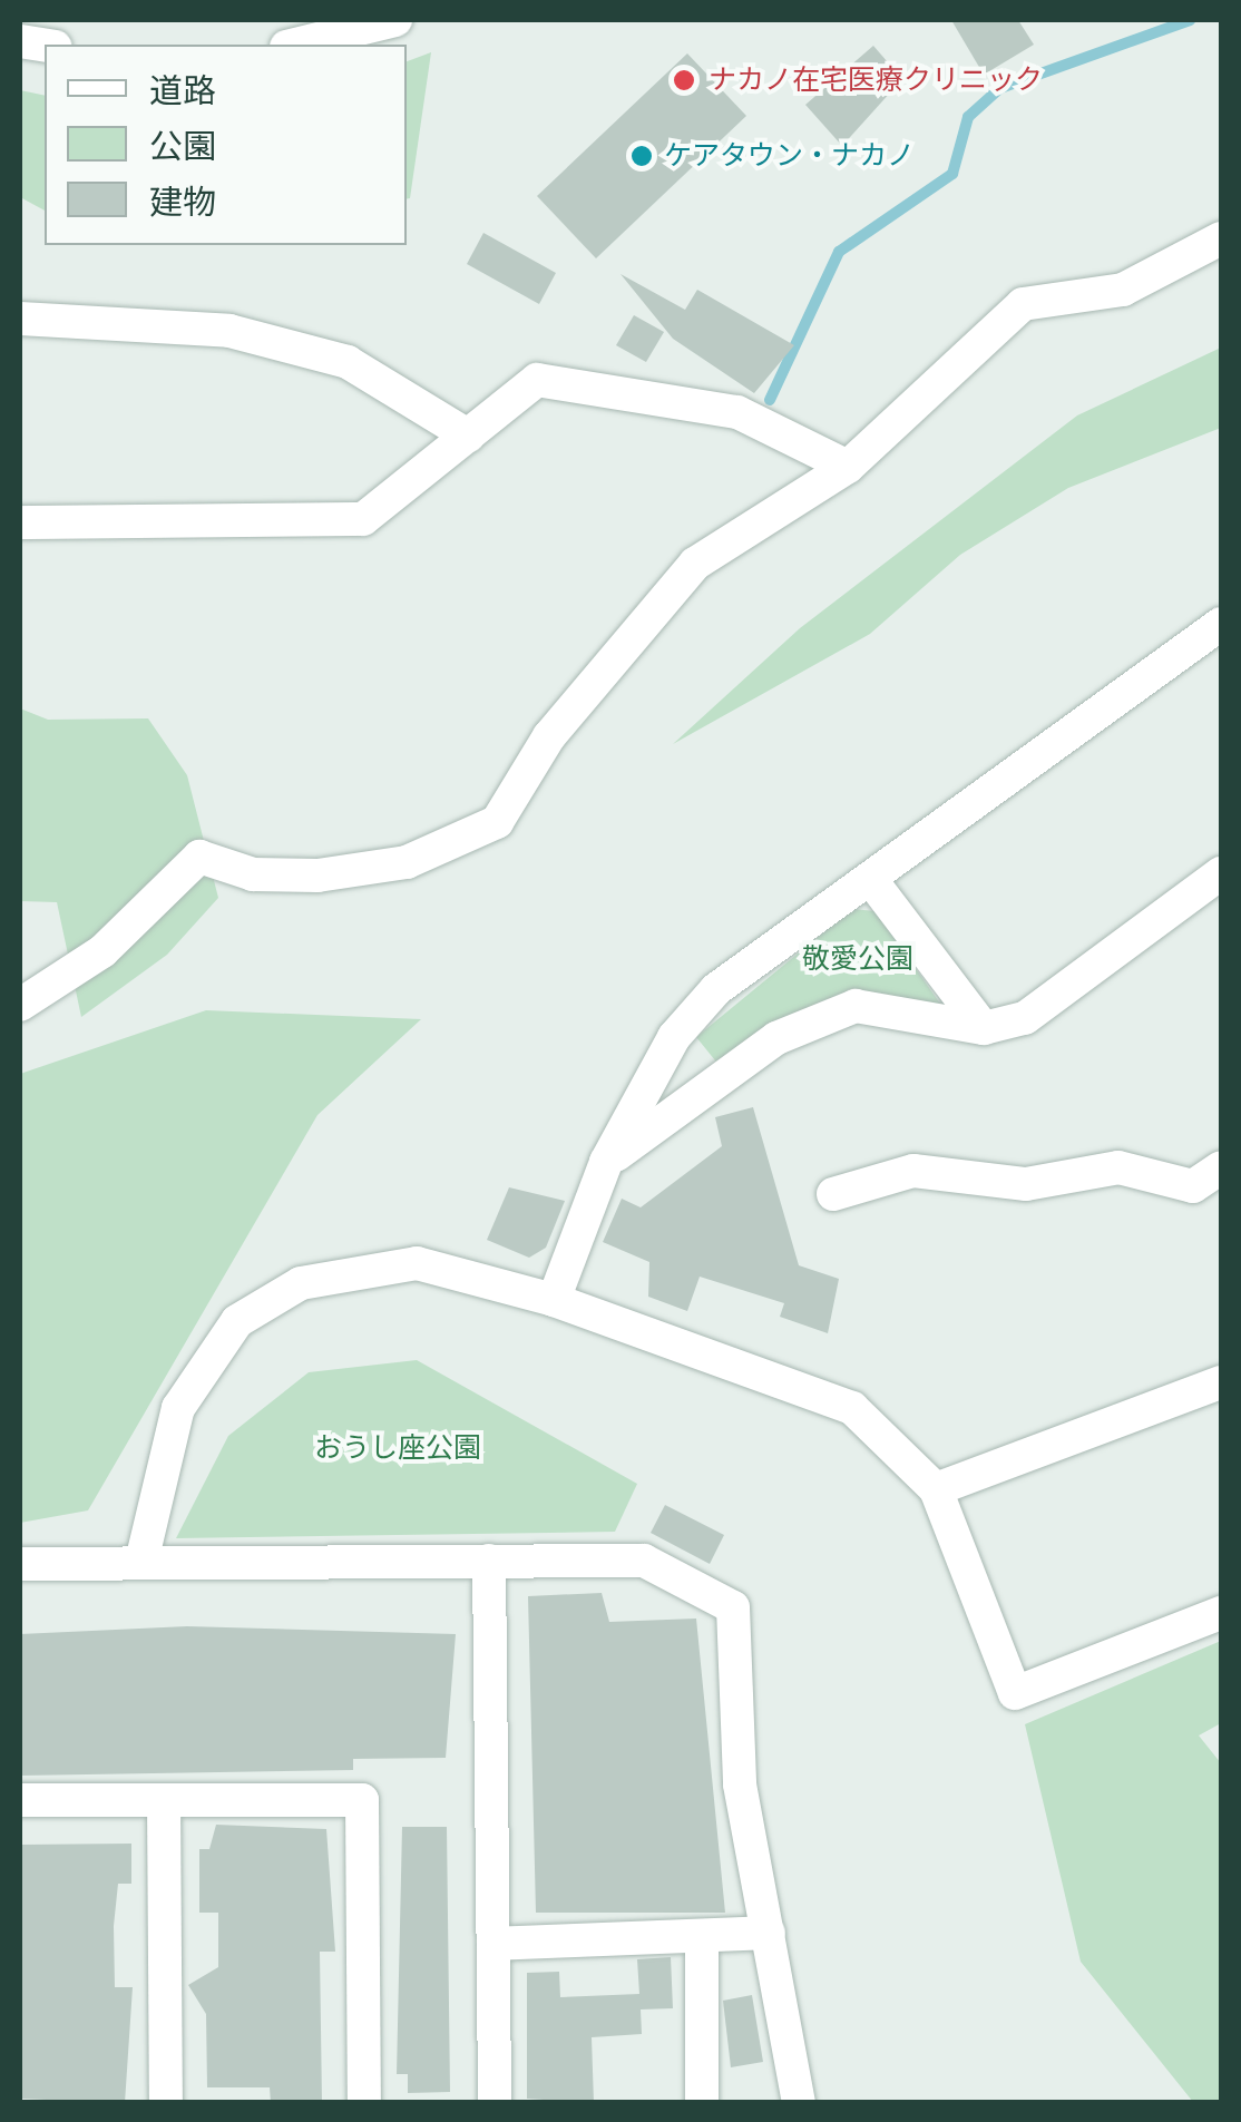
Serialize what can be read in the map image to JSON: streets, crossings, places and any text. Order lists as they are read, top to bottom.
{
  "parks": ["敬愛公園", "おうし座公園"],
  "places": ["ナカノ在宅医療クリニック", "ケアタウン・ナカノ"],
  "legend": ["道路", "公園", "建物"]
}
